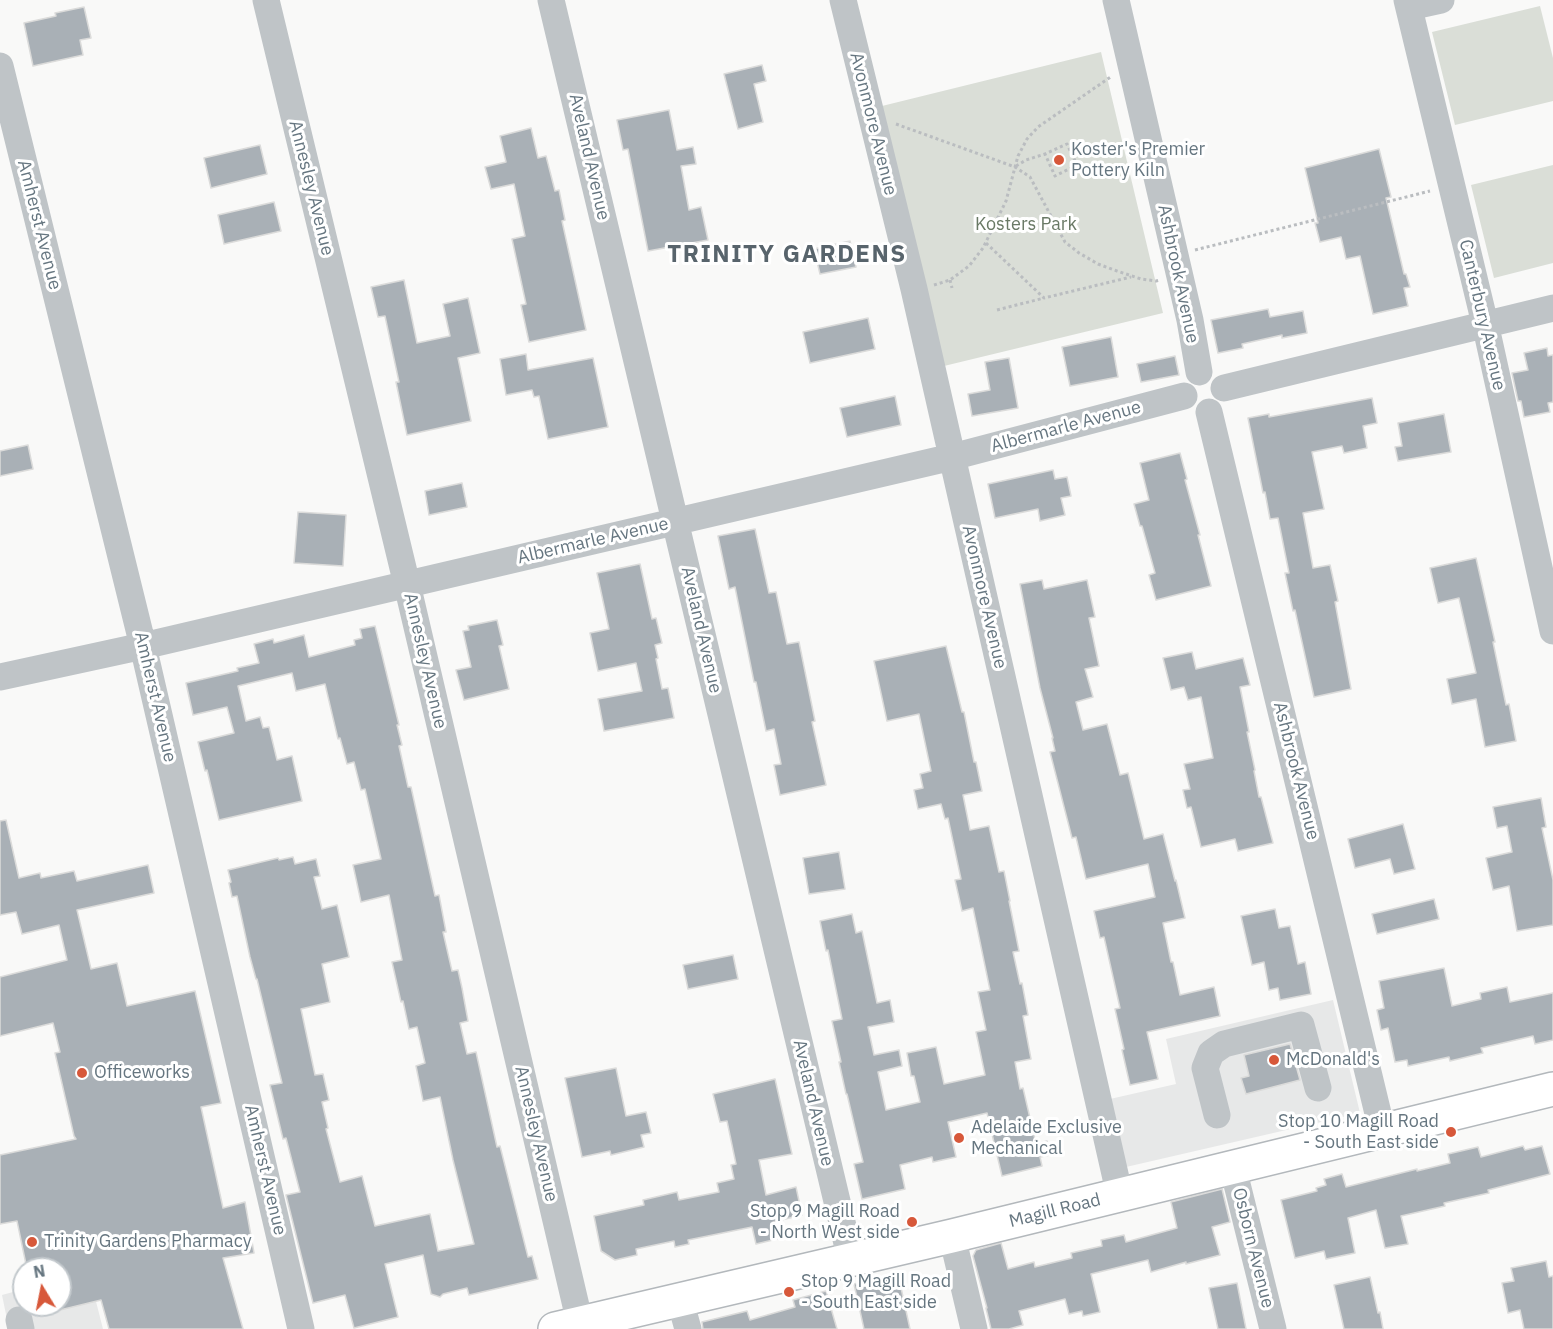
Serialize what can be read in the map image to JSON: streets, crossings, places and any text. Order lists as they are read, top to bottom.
{
  "streets": {
    "main road": ["Magill Road"],
    "street": [
      "Avonmore Avenue",
      "Aveland Avenue",
      "Annesley Avenue",
      "Amherst Avenue",
      "Ashbrook Avenue",
      "Canterbury Avenue",
      "Albermarle Avenue",
      "Osborn Avenue"
    ]
  },
  "crossings": [
    ["Avonmore Avenue", "Albermarle Avenue"],
    ["Avonmore Avenue", "Magill Road"],
    ["Aveland Avenue", "Albermarle Avenue"],
    ["Aveland Avenue", "Magill Road"],
    ["Annesley Avenue", "Albermarle Avenue"],
    ["Annesley Avenue", "Magill Road"],
    ["Amherst Avenue", "Albermarle Avenue"],
    ["Ashbrook Avenue", "Albermarle Avenue"],
    ["Ashbrook Avenue", "Magill Road"],
    ["Magill Road", "Osborn Avenue"]
  ],
  "districts": ["TRINITY GARDENS"],
  "parks": ["Kosters Park"],
  "places": [
    "Koster's Premier Pottery Kiln",
    "McDonald's",
    "Officeworks",
    "Stop 10 Magill Road - South East side",
    "Adelaide Exclusive Mechanical",
    "Stop 9 Magill Road - North West side",
    "Trinity Gardens Pharmacy",
    "Stop 9 Magill Road - South East side"
  ],
  "north": "top"
}
